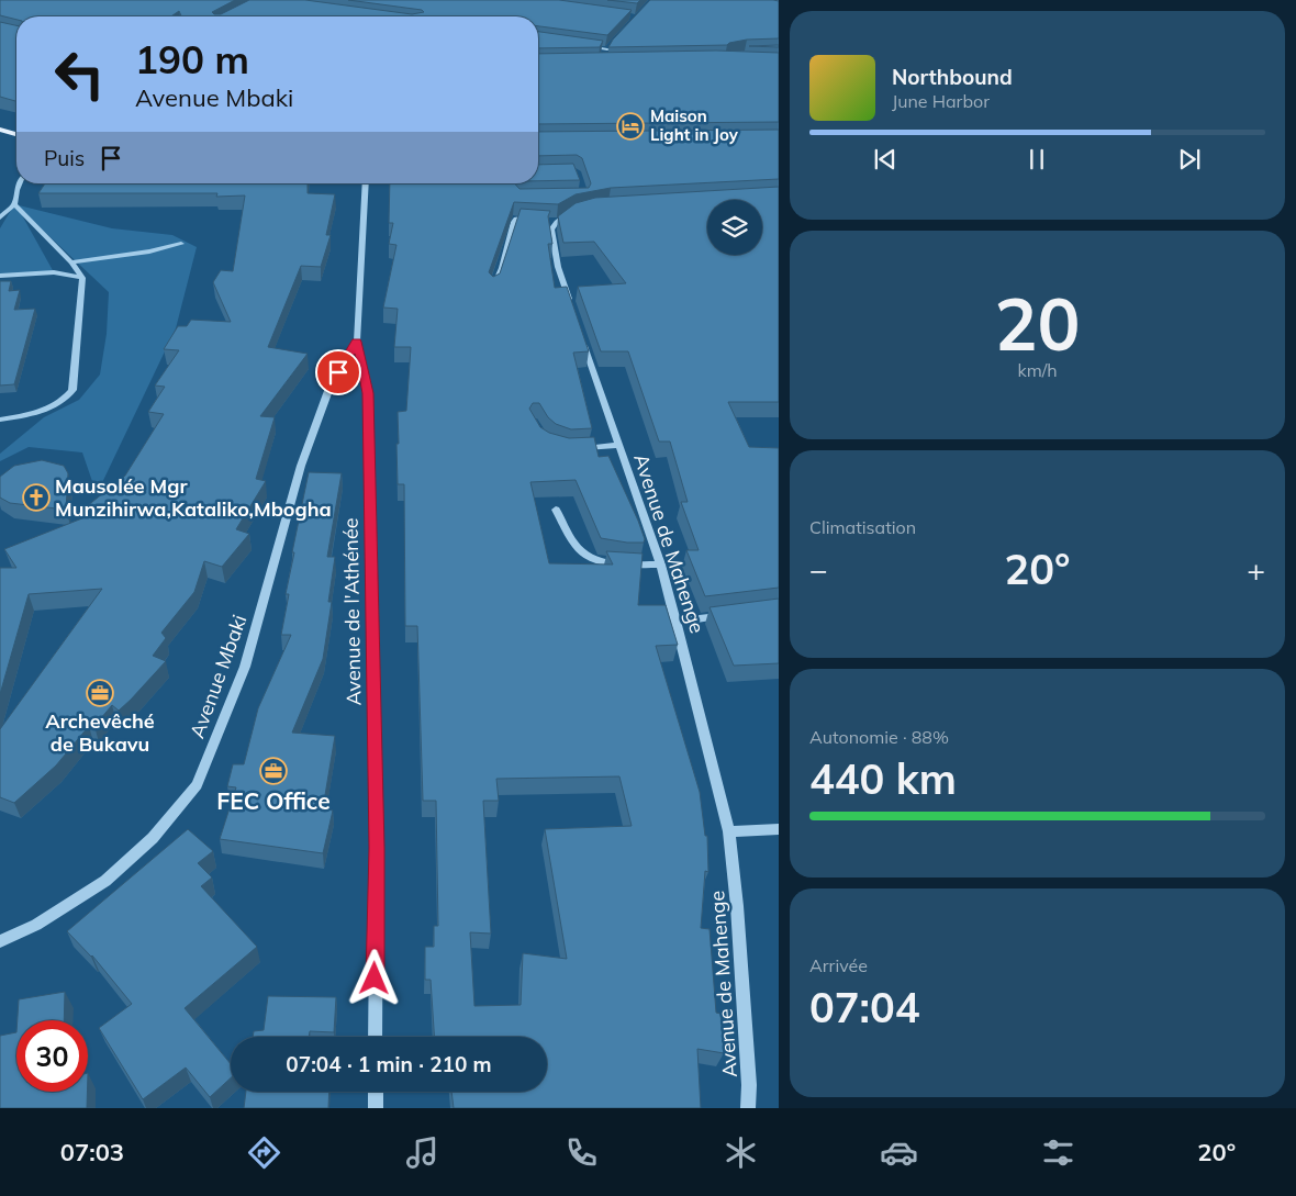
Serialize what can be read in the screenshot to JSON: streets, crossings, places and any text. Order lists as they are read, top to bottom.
{
  "streets": {
    "street": ["Avenue de Mahenge", "Avenue de l'Athénée", "Avenue Mbaki"]
  },
  "crossings": [
    ["Avenue de l'Athénée", "Avenue Mbaki"]
  ],
  "places": {
    "hotel": ["Maison Light in Joy"],
    "church": ["Mausolée Mgr Munzihirwa,Kataliko,Mbogha"],
    "office": ["Archevêché de Bukavu", "FEC Office"]
  },
  "page": {
    "turn": ["190 m", "Avenue Mbaki"],
    "song": ["Northbound", "June Harbor"],
    "then": "Puis",
    "tile": [
      ["20", "km/h"],
      "Climatisation",
      ["Autonomie · 88%", "440 km"],
      ["Arrivée", "07:04"]
    ],
    "heat": ["−", "20°", "+"],
    "limit": "30",
    "trip": "07:04 · 1 min · 210 m",
    "tabs": ["07:03", "20°"]
  }
}
